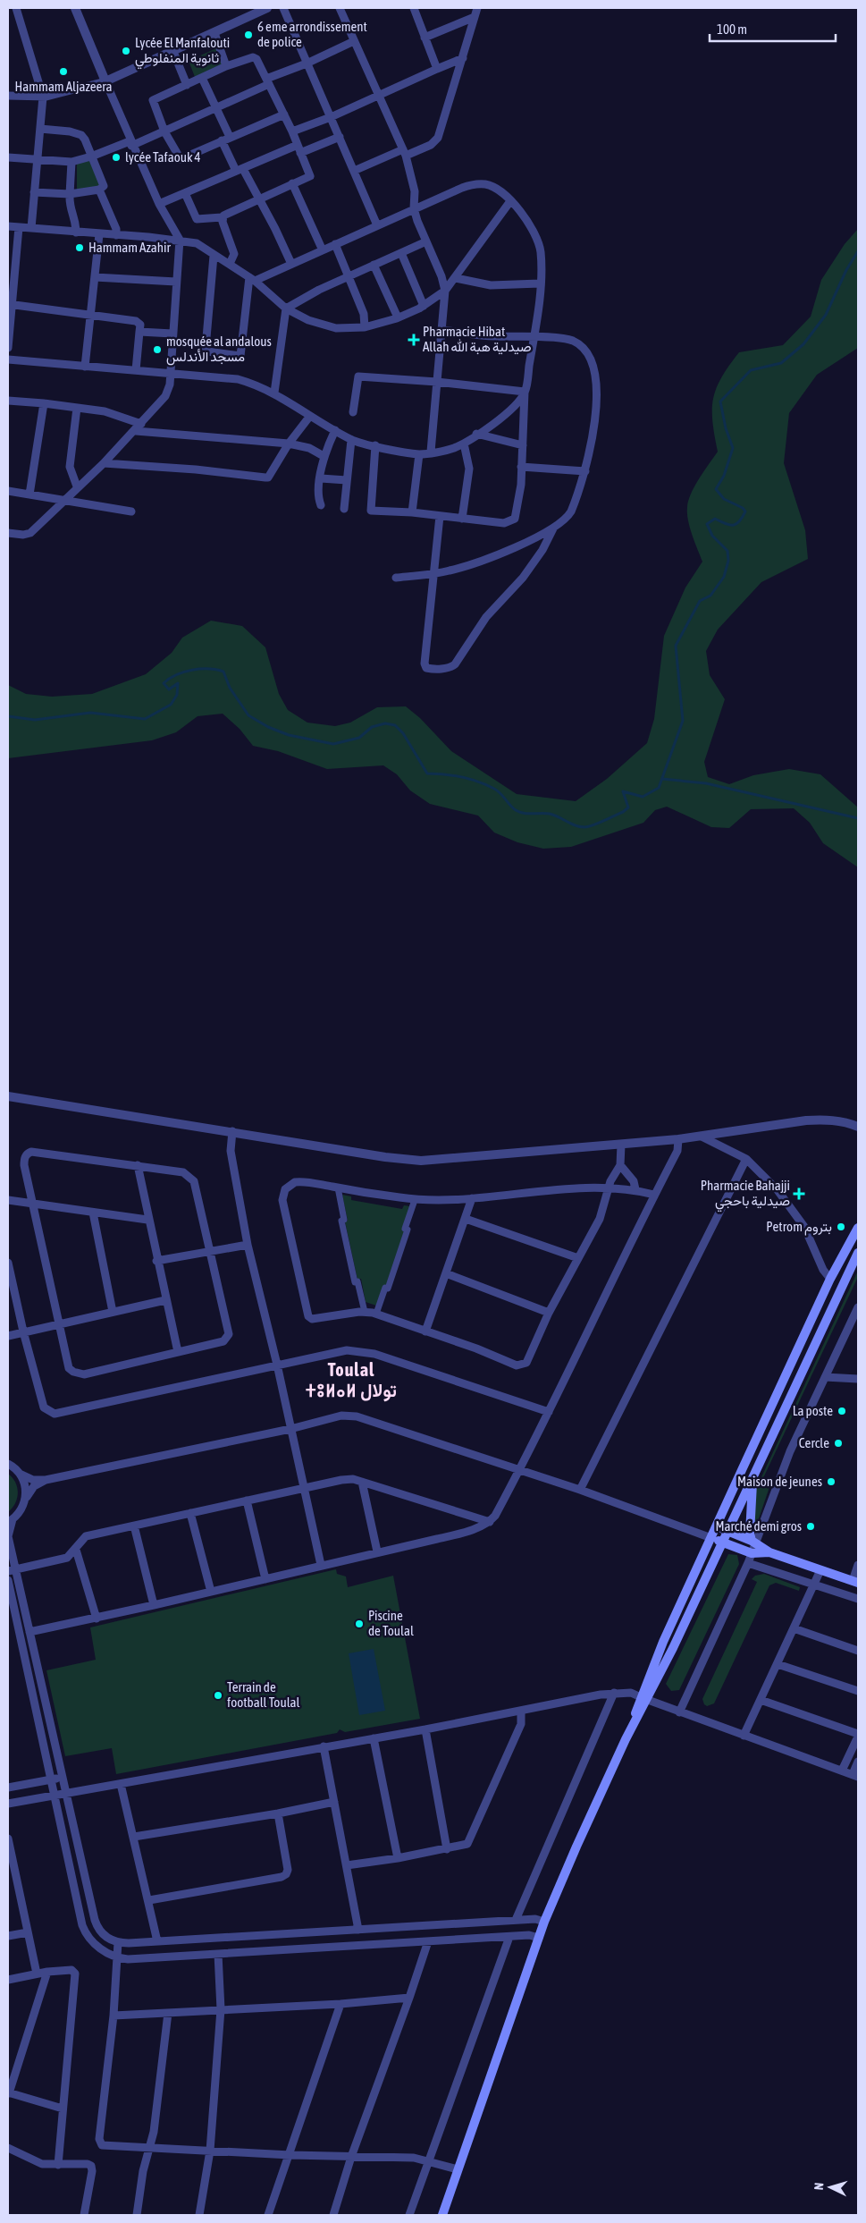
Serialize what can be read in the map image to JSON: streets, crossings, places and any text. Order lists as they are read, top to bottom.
{
  "districts": ["Toulal ⵜⵓⵍⴰⵍ تولال"],
  "places": {
    "other": [
      "6 eme arrondissement de police",
      "Lycée El Manfalouti ثانوية المنفلوطي",
      "Hammam Aljazeera",
      "lycée Tafaouk 4",
      "Hammam Azahir",
      "mosquée al andalous مسجد الأندلس",
      "Petrom بتروم",
      "La poste",
      "Cercle",
      "Maison de jeunes",
      "Marché demi gros",
      "Piscine de Toulal",
      "Terrain de football Toulal"
    ],
    "health": ["Pharmacie Hibat Allah صيدلية هبة الله", "Pharmacie Bahajji صيدلية باحجي"]
  },
  "scale_bar": "100 m",
  "north": "left"
}
